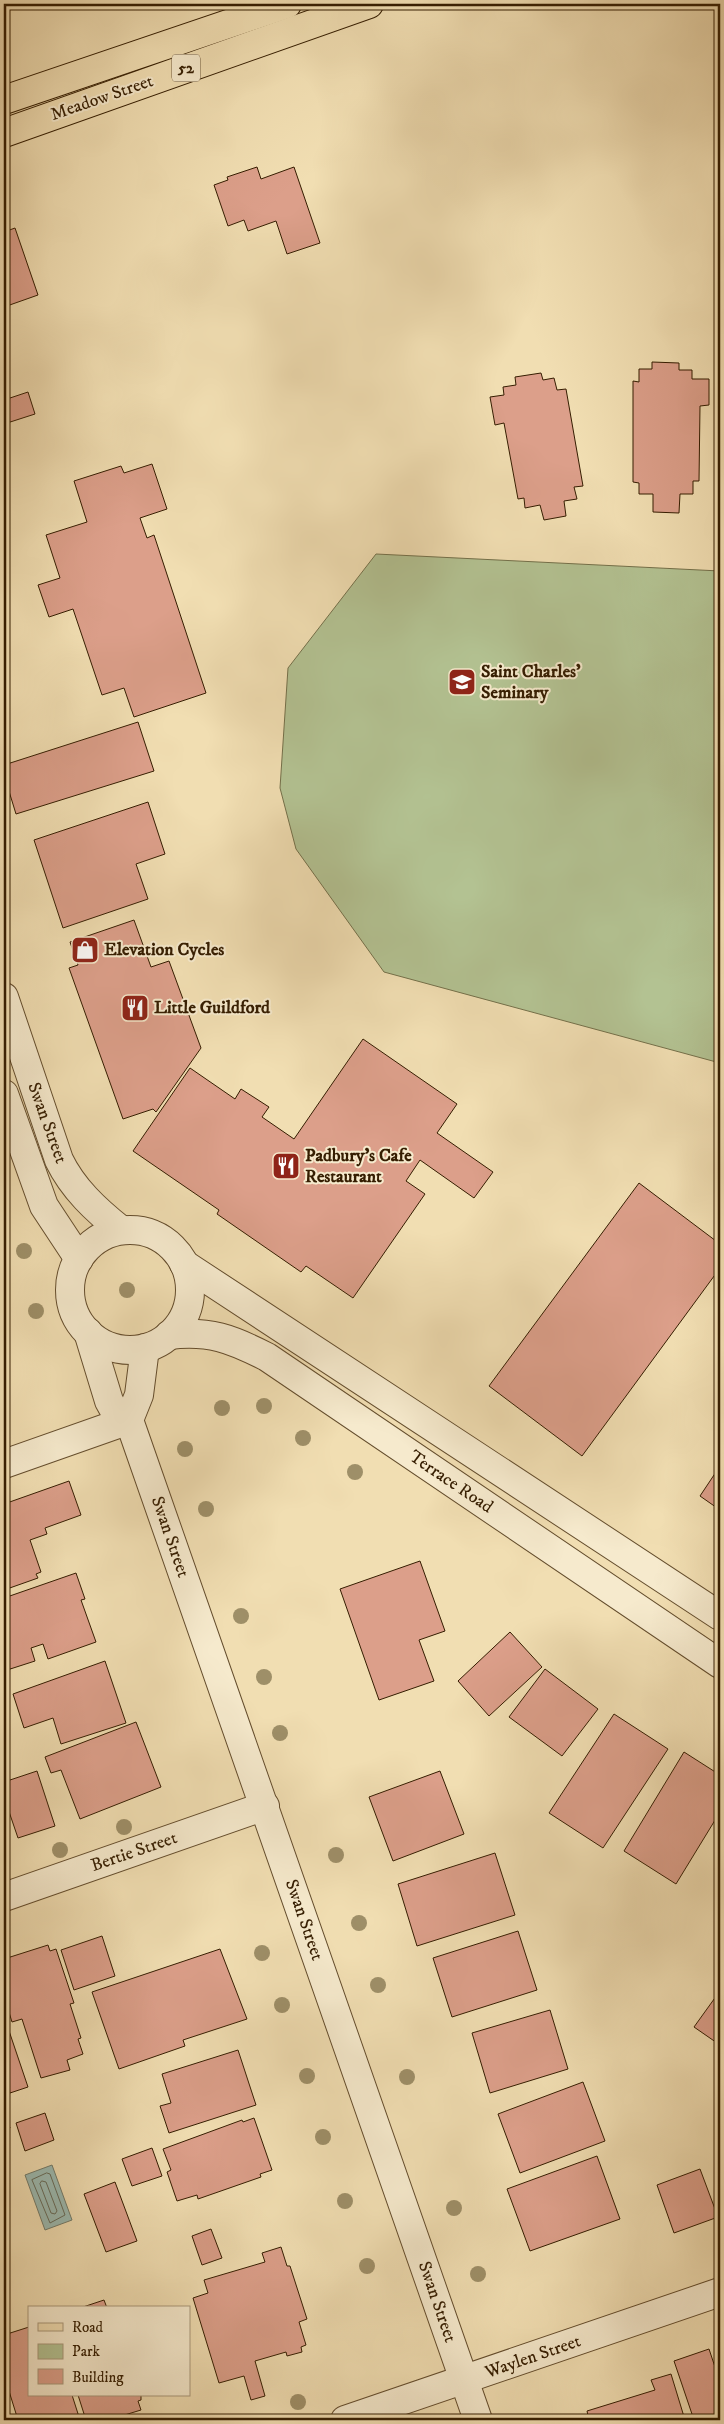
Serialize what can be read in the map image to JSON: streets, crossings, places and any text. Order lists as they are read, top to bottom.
{
  "streets": {
    "main road": ["52", "Meadow Street"],
    "street": [
      "Swan Street",
      "Terrace Road",
      "Bertie Street",
      "Waylen Street"
    ]
  },
  "crossings": [
    ["Swan Street", "Terrace Road"],
    ["Swan Street", "Bertie Street"],
    ["Swan Street", "Waylen Street"]
  ],
  "places": {
    "school or university": ["Saint Charles’ Seminary"],
    "shop": ["Elevation Cycles"],
    "restaurant": ["Little Guildford", "Padbury's Cafe Restaurant"]
  },
  "legend": ["Road", "Park", "Building"]
}
